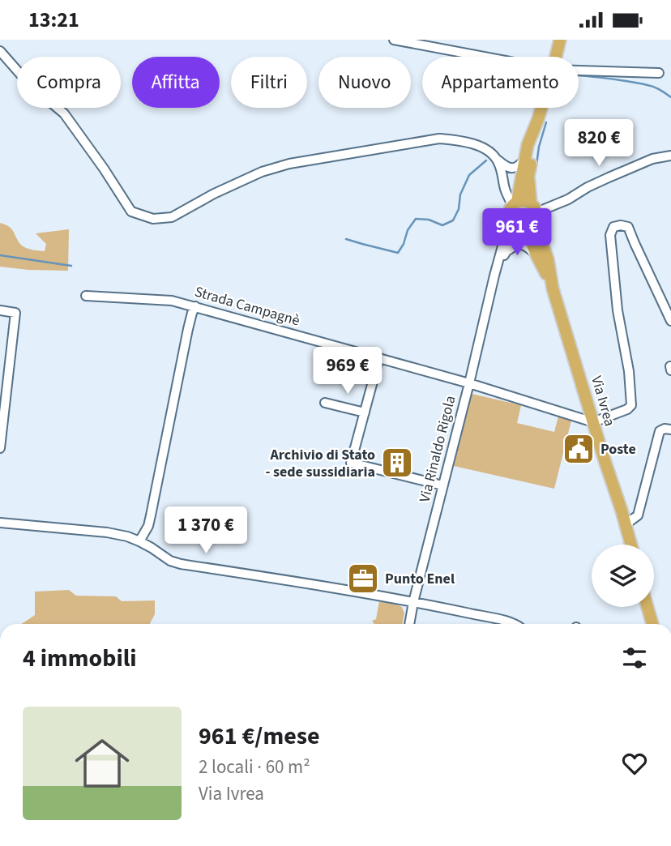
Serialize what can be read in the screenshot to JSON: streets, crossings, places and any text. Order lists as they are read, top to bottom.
{
  "streets": {
    "main road": ["Via Ivrea"],
    "street": ["Strada Campagnè", "Via Rinaldo Rigola"]
  },
  "crossings": [
    ["Strada Campagnè", "Via Ivrea"],
    ["Strada Campagnè", "Via Rinaldo Rigola"],
    ["Via Ivrea", "Via Rinaldo Rigola"]
  ],
  "places": {
    "public building": ["Poste"],
    "building": ["Archivio di Stato - sede sussidiaria"],
    "office": ["Punto Enel"]
  },
  "page": {
    "status": "13:21",
    "chip": [
      "Compra",
      "Affitta",
      "Filtri",
      "Nuovo",
      "Appartamento"
    ],
    "price": [
      "820 €",
      "961 €",
      "969 €",
      "1 370 €"
    ],
    "heading": "4 immobili",
    "list": [
      {
        "name": "961 €/mese",
        "note": "2 locali · 60 m² · Via Ivrea"
      }
    ]
  }
}
